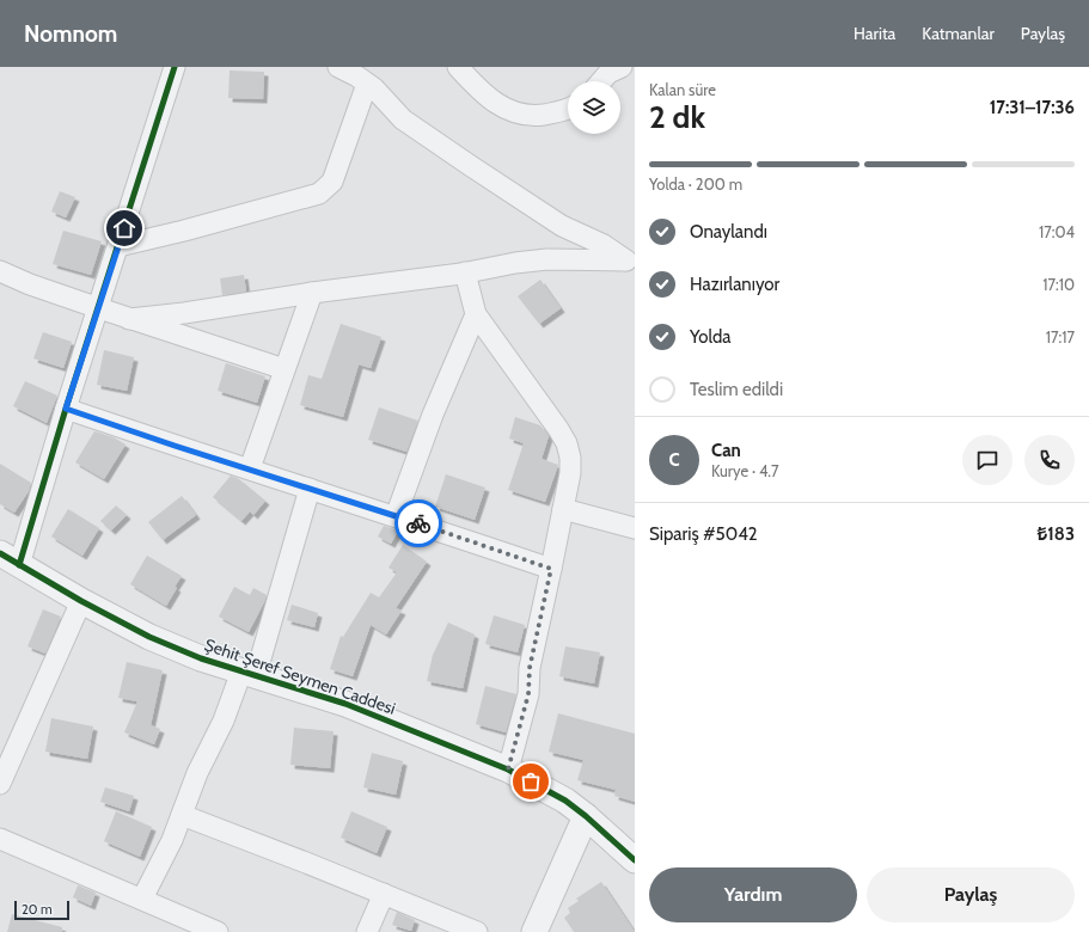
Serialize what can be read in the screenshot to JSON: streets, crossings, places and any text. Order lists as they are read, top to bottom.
{
  "streets": {
    "street": ["Şehit Şeref Seymen Caddesi"]
  },
  "scale_bar": "20 m",
  "page": {
    "header": "Nomnom",
    "nav": ["Harita", "Katmanlar", "Paylaş"],
    "heading": ["2 dk", "Kalan süre", "17:31–17:36"],
    "panel": [
      "Can",
      "Kurye · 4.7",
      "Sipariş #5042",
      "₺183"
    ],
    "bar": "Yolda · 200 m",
    "list": [
      ["Onaylandı", "17:04"],
      ["Hazırlanıyor", "17:10"],
      ["Yolda", "17:17"],
      "Teslim edildi"
    ],
    "round": "C",
    "buttons": ["Yardım", "Paylaş"],
    "scale": "20 m"
  }
}
